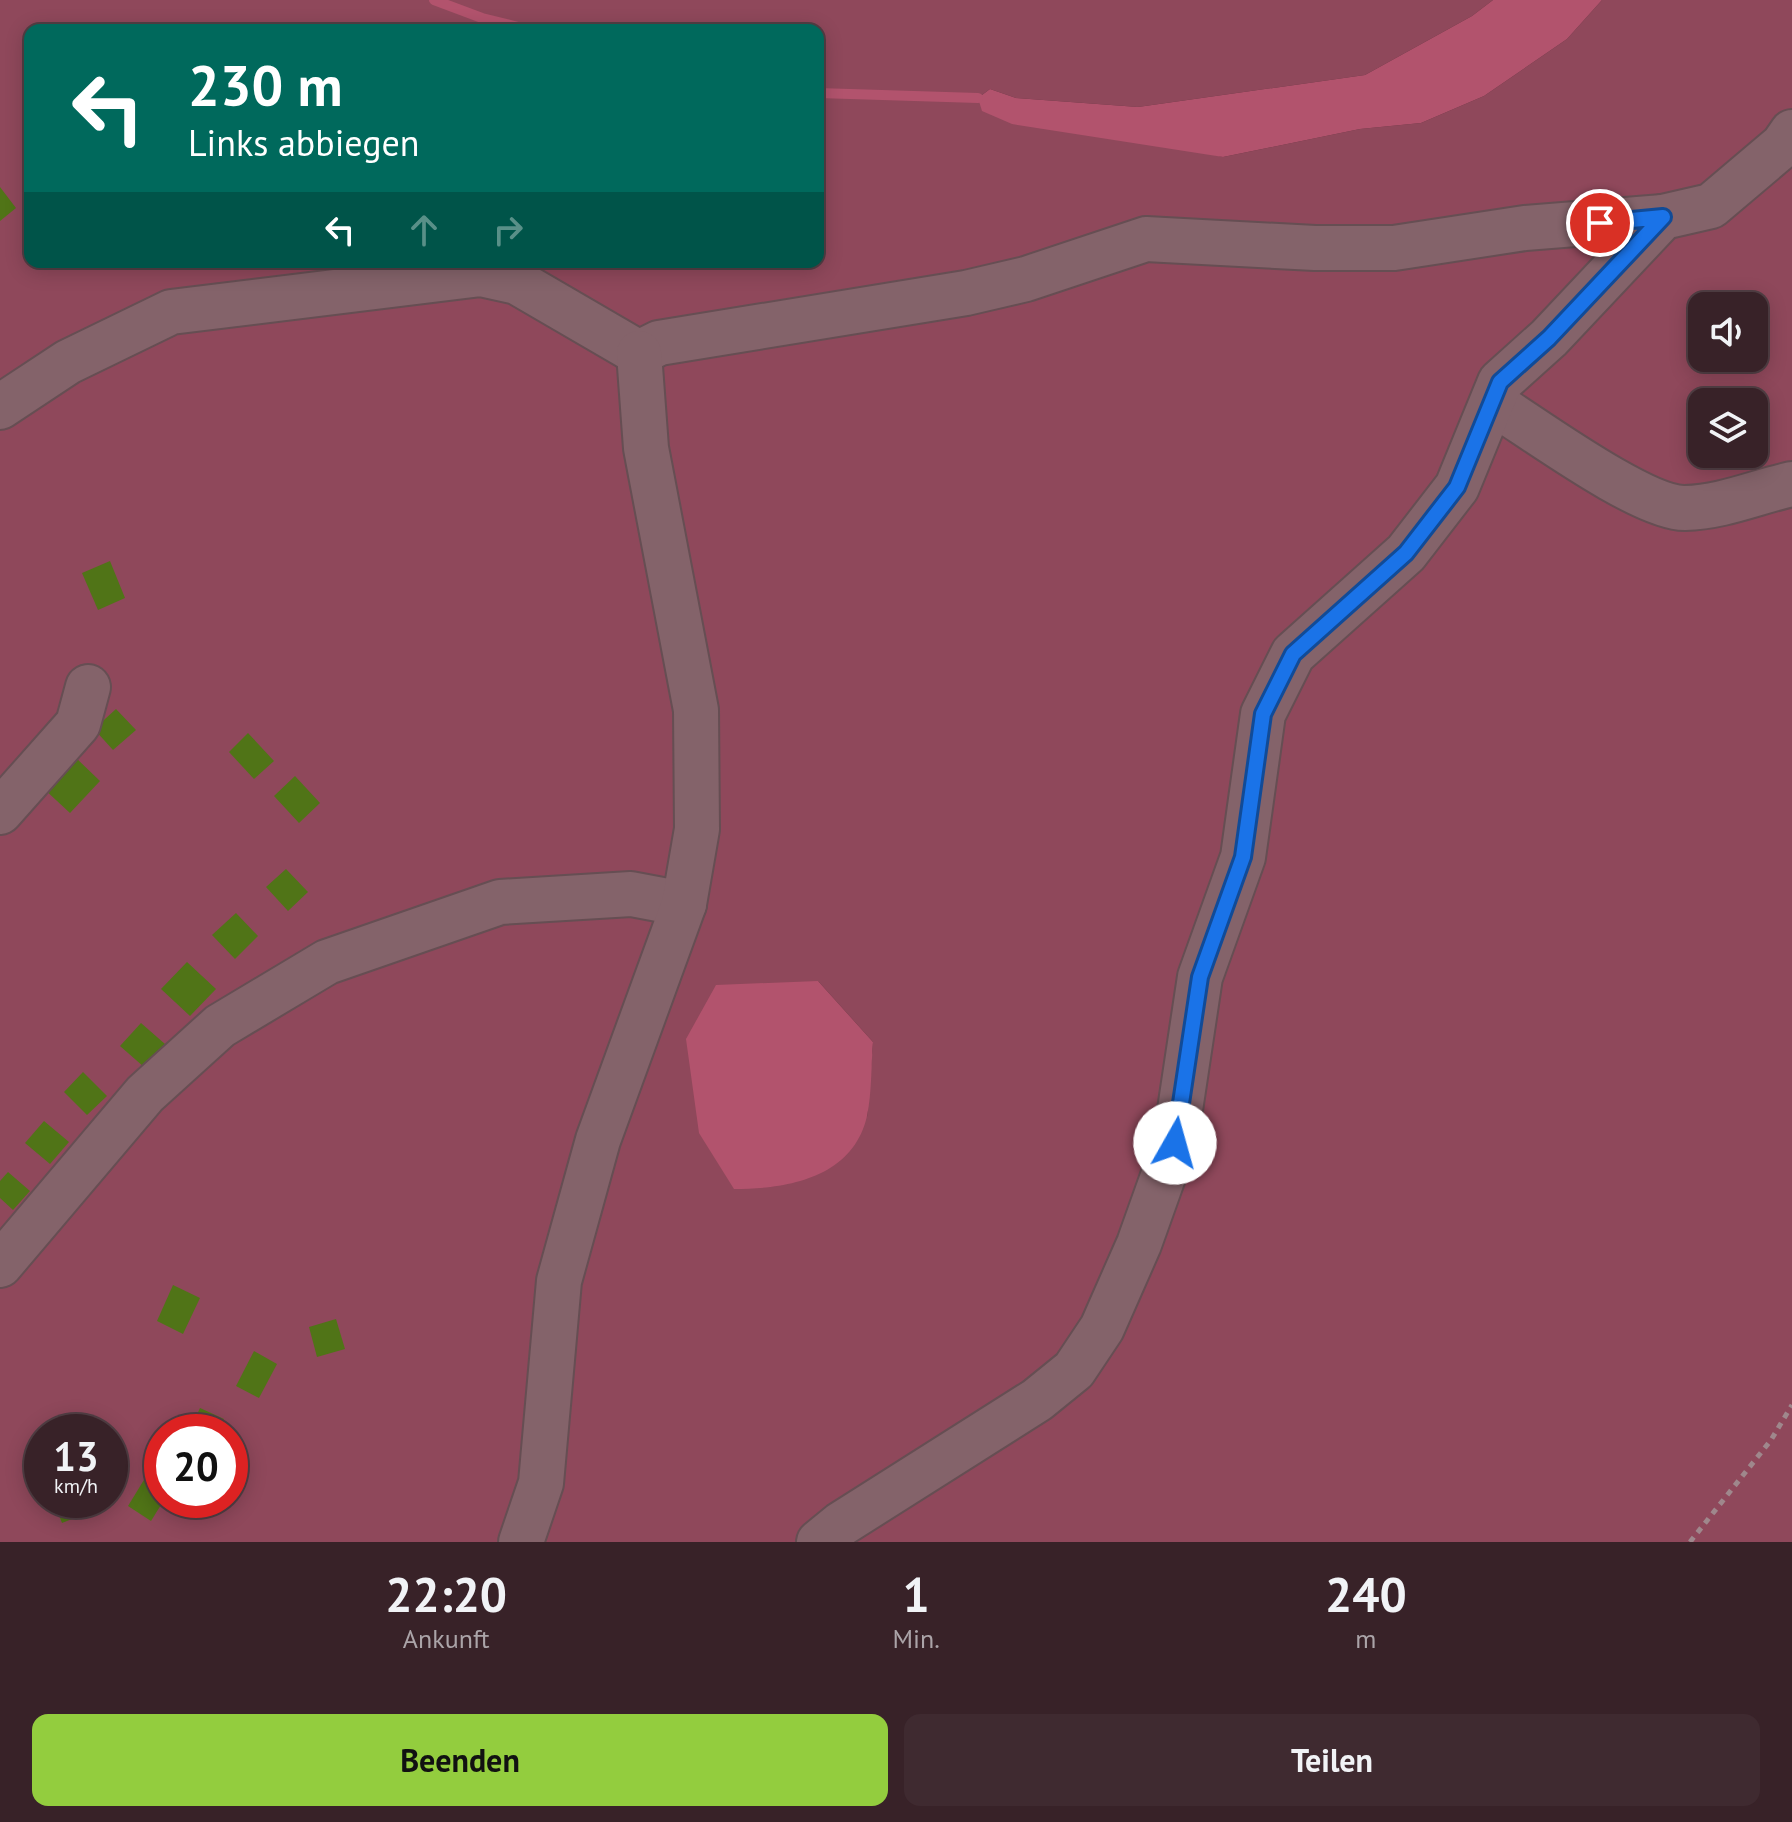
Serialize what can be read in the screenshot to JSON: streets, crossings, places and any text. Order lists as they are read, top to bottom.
{
  "page": {
    "turn": ["230 m", "Links abbiegen"],
    "speed": "13 km/h",
    "limit": "20",
    "eta": [
      "22:20",
      "Ankunft",
      "1",
      "Min.",
      "240",
      "m"
    ],
    "buttons": ["Beenden", "Teilen"]
  }
}
